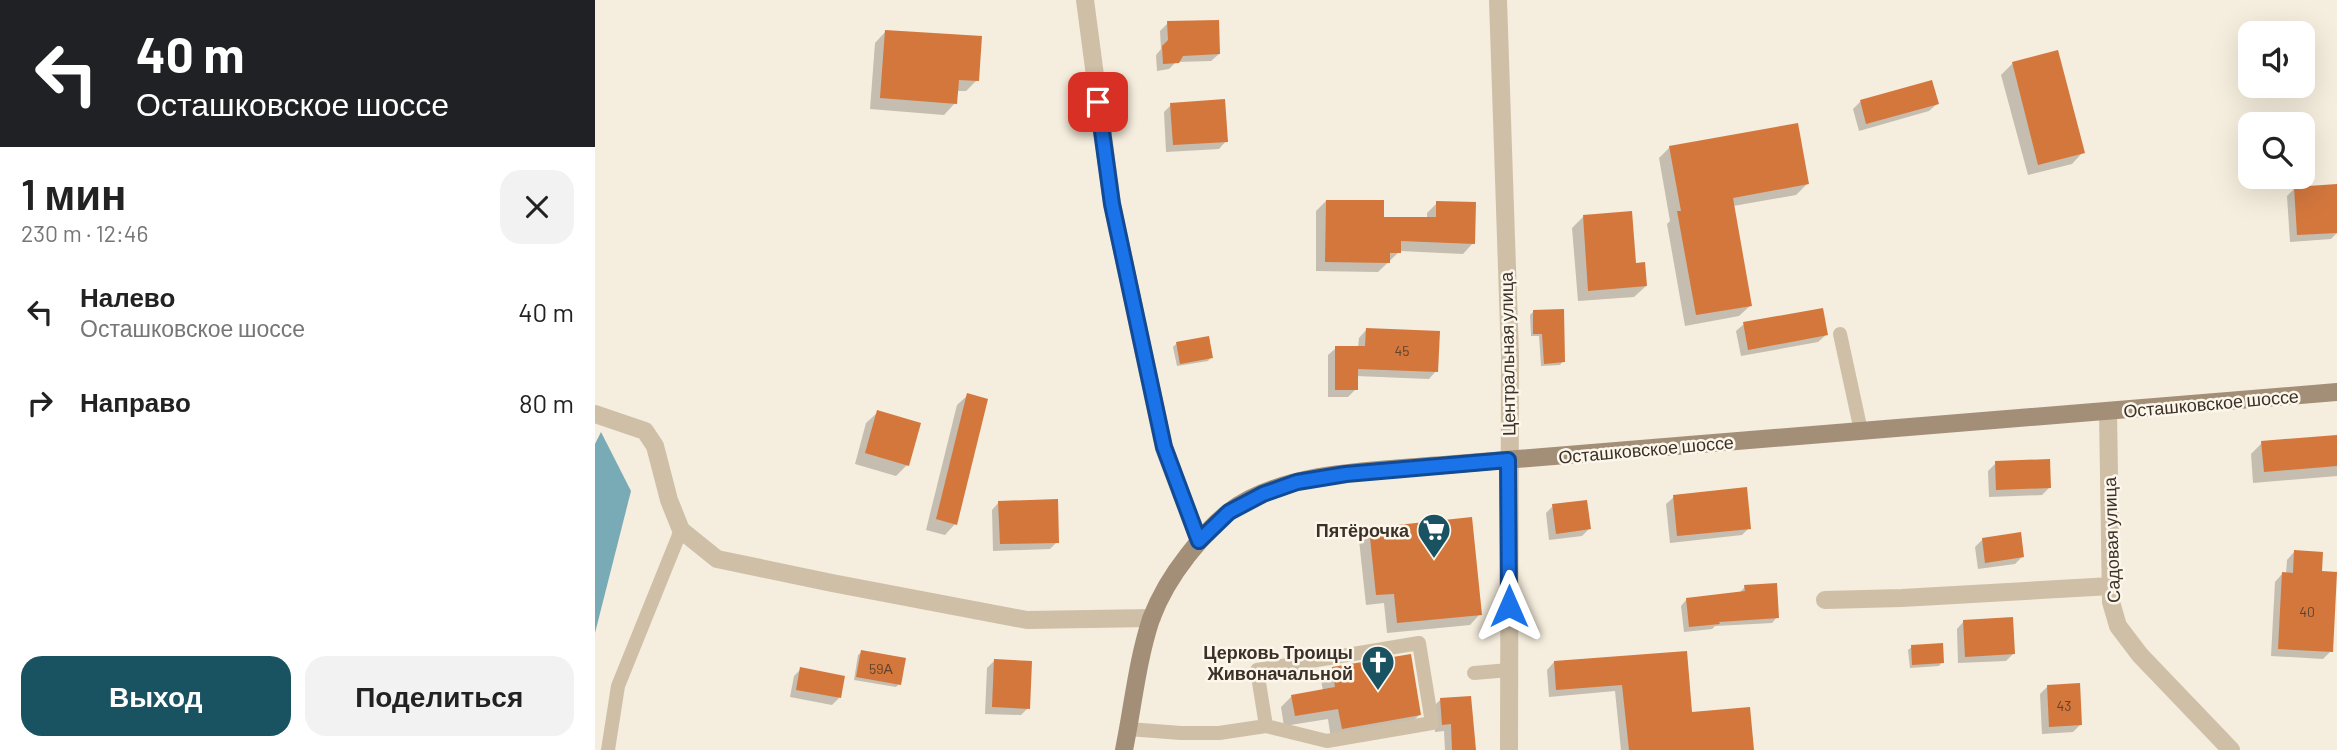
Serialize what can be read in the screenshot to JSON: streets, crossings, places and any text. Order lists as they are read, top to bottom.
{
  "streets": {
    "main road": ["Осташковское шоссе"],
    "street": ["Центральная улица", "Садовая улица"]
  },
  "crossings": [
    ["Центральная улица", "Осташковское шоссе"],
    ["Осташковское шоссе", "Садовая улица"]
  ],
  "places": {
    "supermarket": ["Пятёрочка"],
    "church": ["Церковь Троицы Живоначальной"]
  },
  "house_numbers": [
    "45",
    "40",
    "59А",
    "43"
  ],
  "page": {
    "turn": ["40 m", "Осташковское шоссе"],
    "heading": ["1 мин", "230 m · 12:46"],
    "list": [
      {
        "name": "Налево",
        "note": "Осташковское шоссе",
        "value": "40 m"
      },
      {
        "name": "Направо",
        "value": "80 m"
      }
    ],
    "buttons": ["Выход", "Поделиться"]
  }
}
